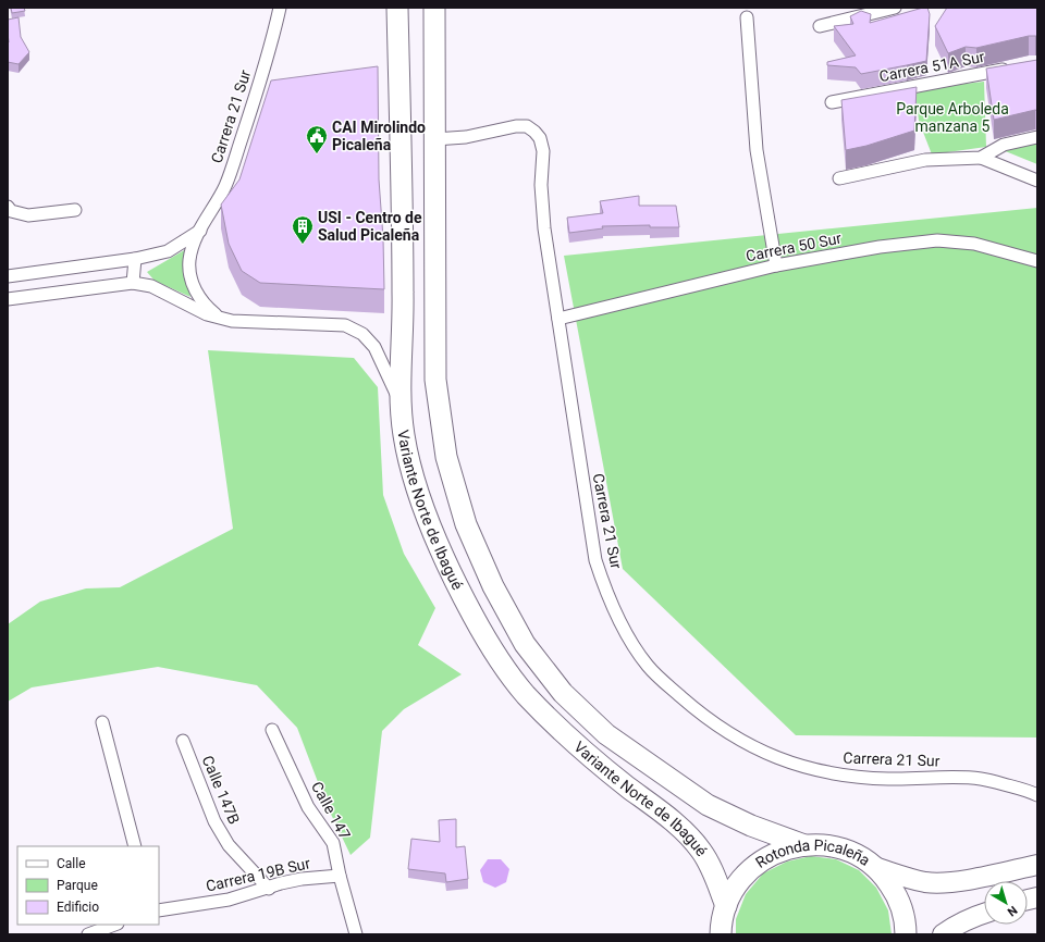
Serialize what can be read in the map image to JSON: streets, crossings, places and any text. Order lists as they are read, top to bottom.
{
  "streets": {
    "highway": ["Variante Norte de Ibagué", "Rotonda Picaleña"],
    "street": [
      "Carrera 51A Sur",
      "Carrera 21 Sur",
      "Carrera 50 Sur",
      "Calle 147B",
      "Calle 147",
      "Carrera 19B Sur"
    ]
  },
  "crossings": [
    ["Carrera 21 Sur", "Carrera 50 Sur"],
    ["Carrera 21 Sur", "Variante Norte de Ibagué"],
    ["Variante Norte de Ibagué", "Rotonda Picaleña"],
    ["Calle 147B", "Carrera 19B Sur"],
    ["Calle 147", "Carrera 19B Sur"]
  ],
  "parks": ["Parque Arboleda manzana 5"],
  "places": {
    "public building": ["CAI Mirolindo Picaleña"],
    "building": ["USI - Centro de Salud Picaleña"]
  },
  "legend": ["Calle", "Parque", "Edificio"],
  "north": "bottom right"
}
